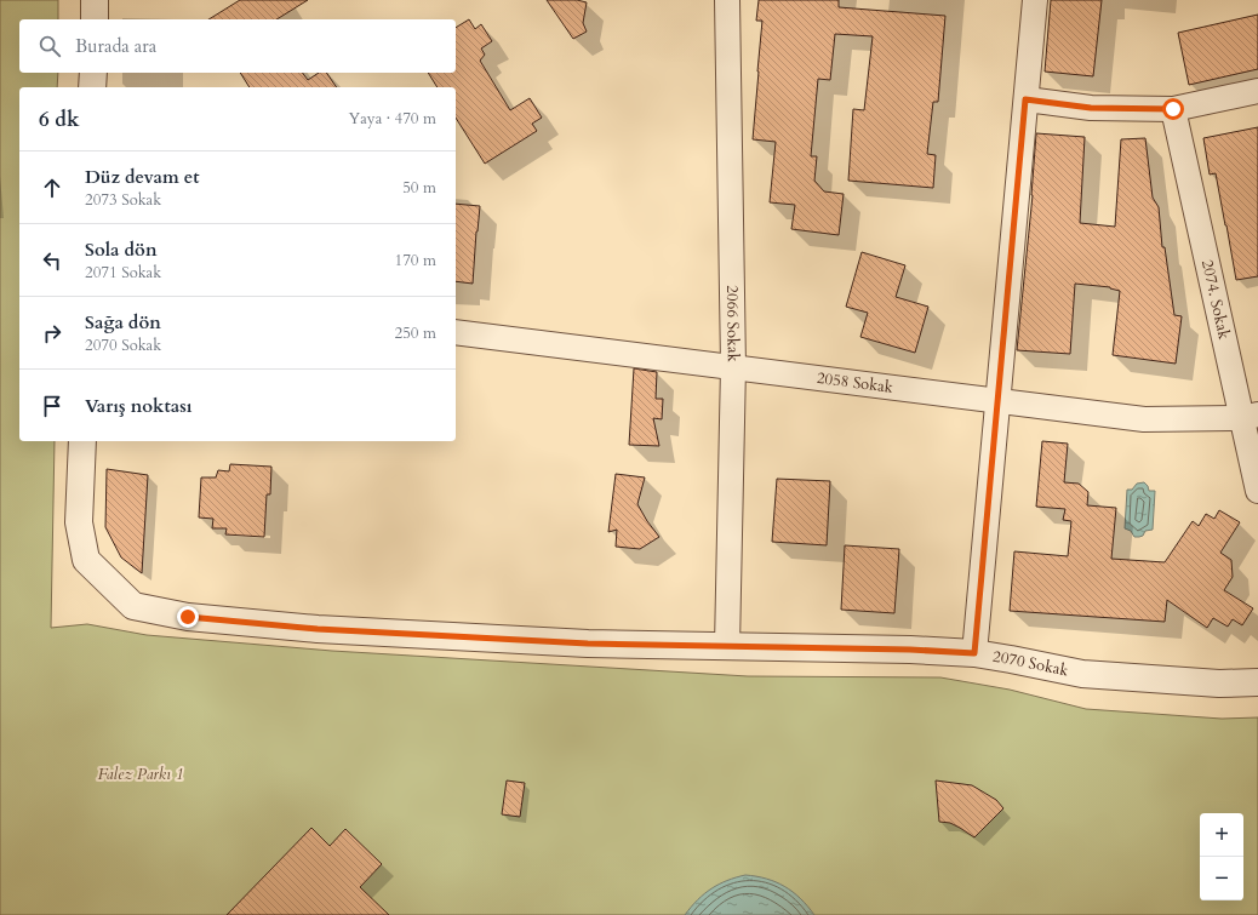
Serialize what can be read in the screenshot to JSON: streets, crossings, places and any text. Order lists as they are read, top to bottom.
{
  "streets": {
    "street": [
      "2074. Sokak",
      "2066 Sokak",
      "2058 Sokak",
      "2070 Sokak"
    ]
  },
  "crossings": [
    ["2074. Sokak", "2058 Sokak"],
    ["2066 Sokak", "2058 Sokak"],
    ["2066 Sokak", "2070 Sokak"]
  ],
  "parks": ["Falez Parkı 1"],
  "page": {
    "search": "Burada ara",
    "heading": ["6 dk", "Yaya · 470 m"],
    "list": [
      ["Düz devam et", "2073 Sokak", "50 m"],
      ["Sola dön", "2071 Sokak", "170 m"],
      ["Sağa dön", "2070 Sokak", "250 m"],
      "Varış noktası"
    ],
    "map_buttons": ["+", "−"]
  }
}
